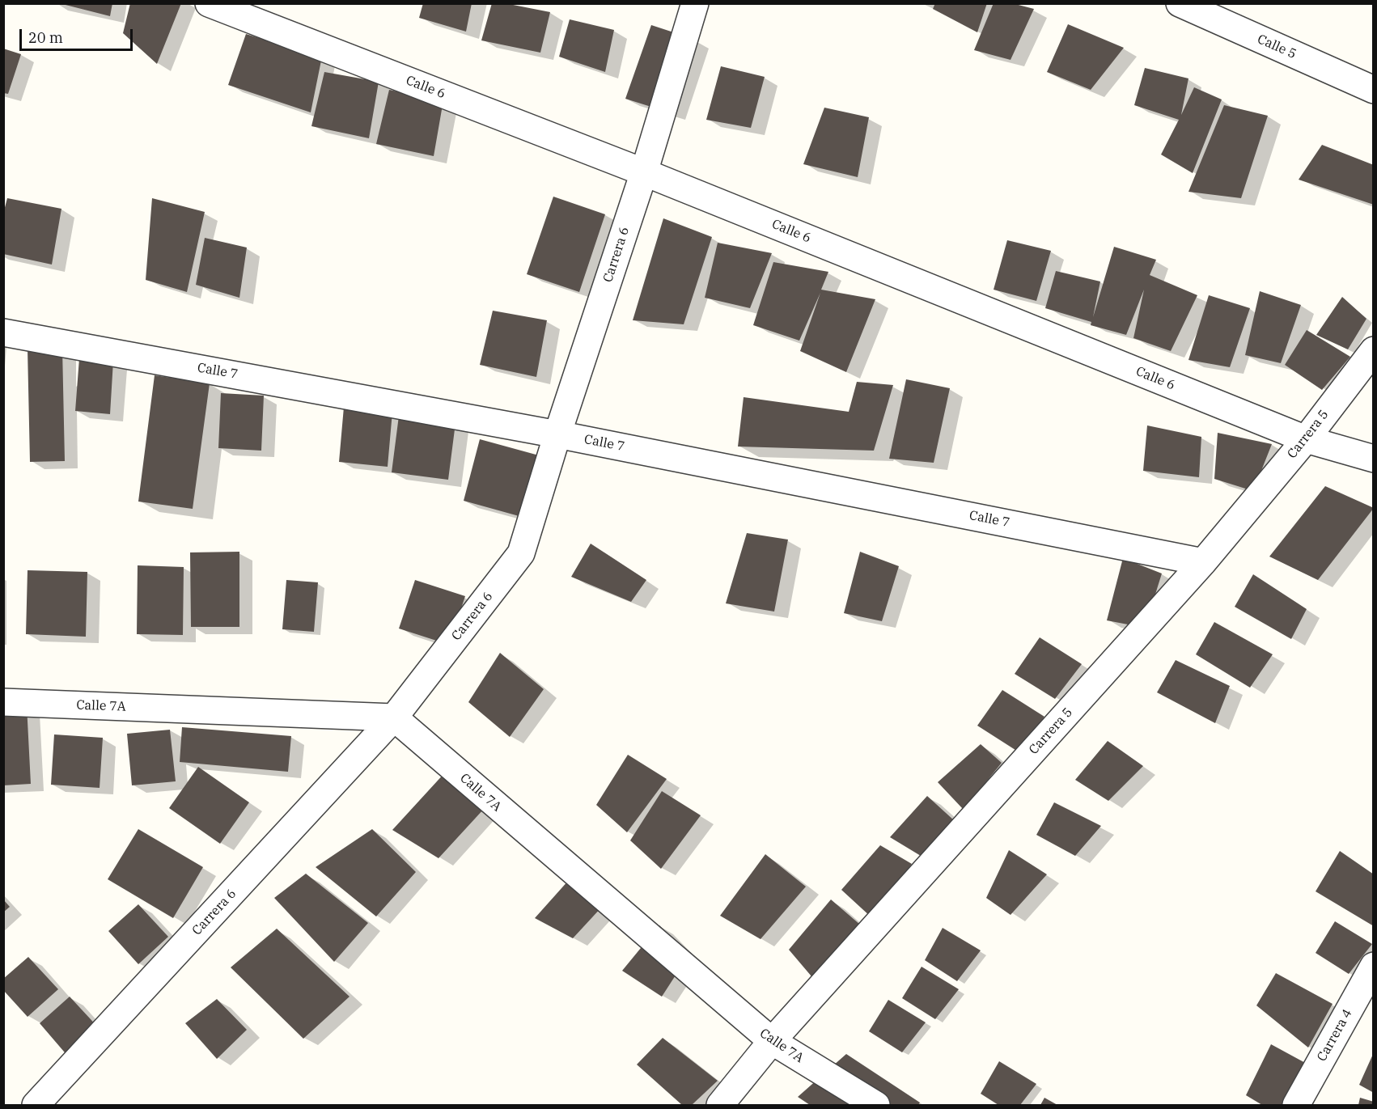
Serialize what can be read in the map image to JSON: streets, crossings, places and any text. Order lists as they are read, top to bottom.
{
  "streets": {
    "street": [
      "Calle 5",
      "Calle 6",
      "Carrera 6",
      "Calle 7",
      "Carrera 5",
      "Calle 7A",
      "Carrera 4"
    ]
  },
  "crossings": [
    ["Calle 6", "Carrera 6"],
    ["Calle 6", "Carrera 5"],
    ["Carrera 6", "Calle 7"],
    ["Carrera 6", "Calle 7A"],
    ["Calle 7", "Carrera 5"],
    ["Carrera 5", "Calle 7A"]
  ],
  "scale_bar": "20 m"
}
